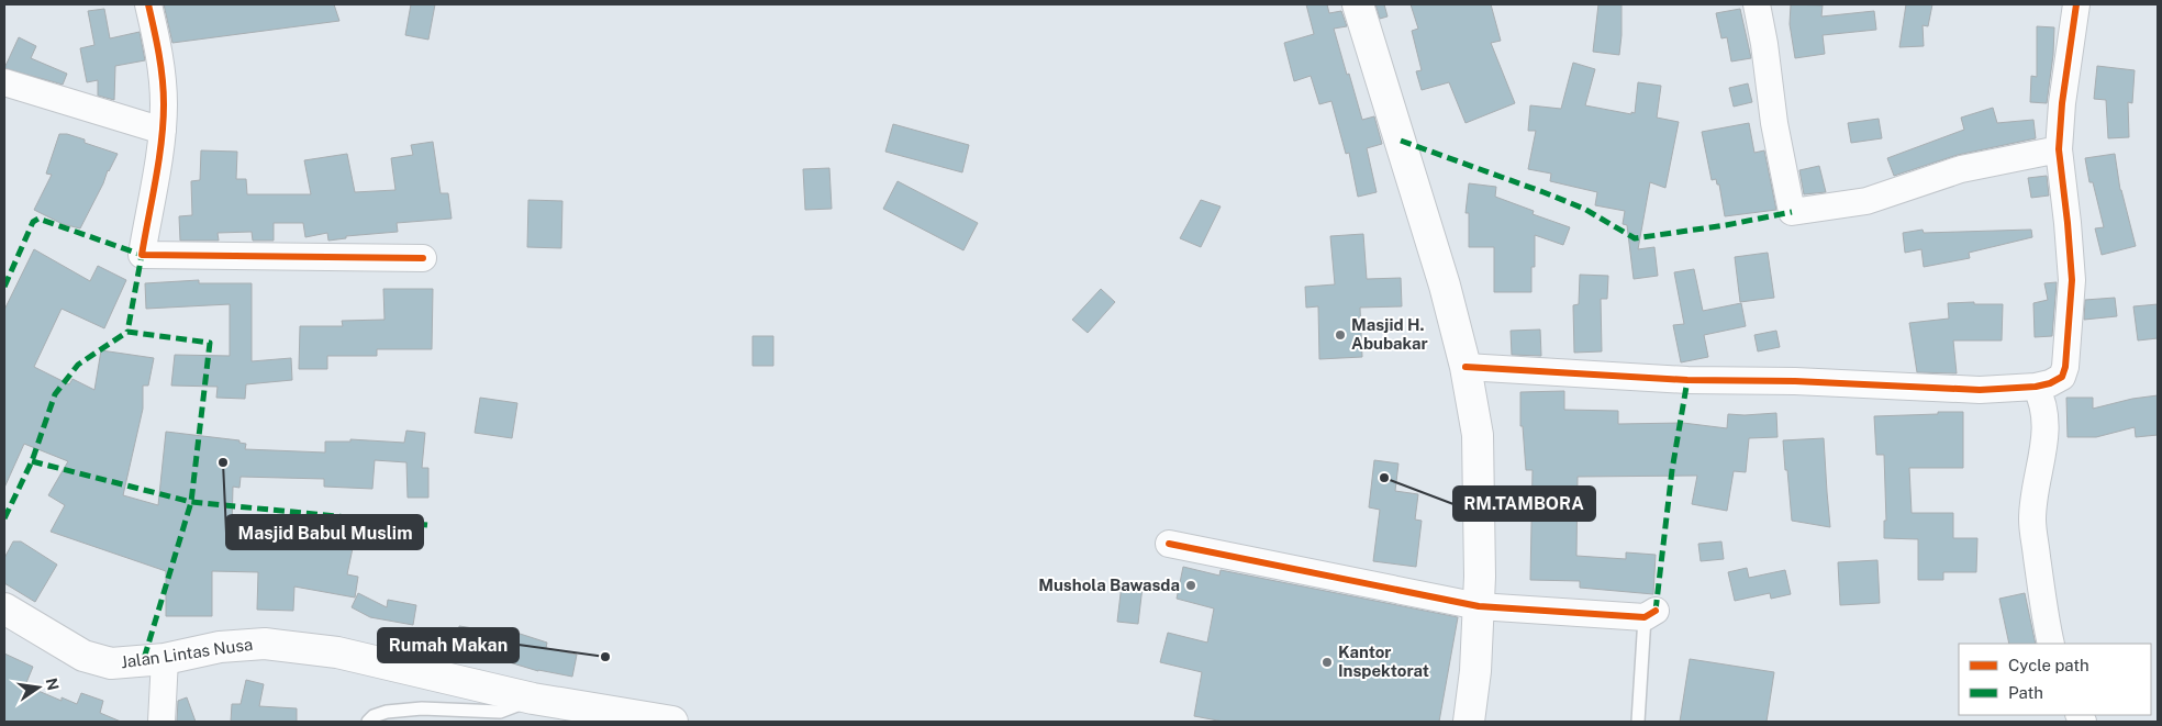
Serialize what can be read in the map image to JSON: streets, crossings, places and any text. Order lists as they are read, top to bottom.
{
  "streets": {
    "highway": ["Jalan Lintas Nusa"]
  },
  "places": [
    "Masjid H. Abubakar",
    "Masjid Babul Muslim",
    "RM.TAMBORA",
    "Mushola Bawasda",
    "Rumah Makan",
    "Kantor Inspektorat"
  ],
  "legend": ["Cycle path", "Path"],
  "north": "right"
}
